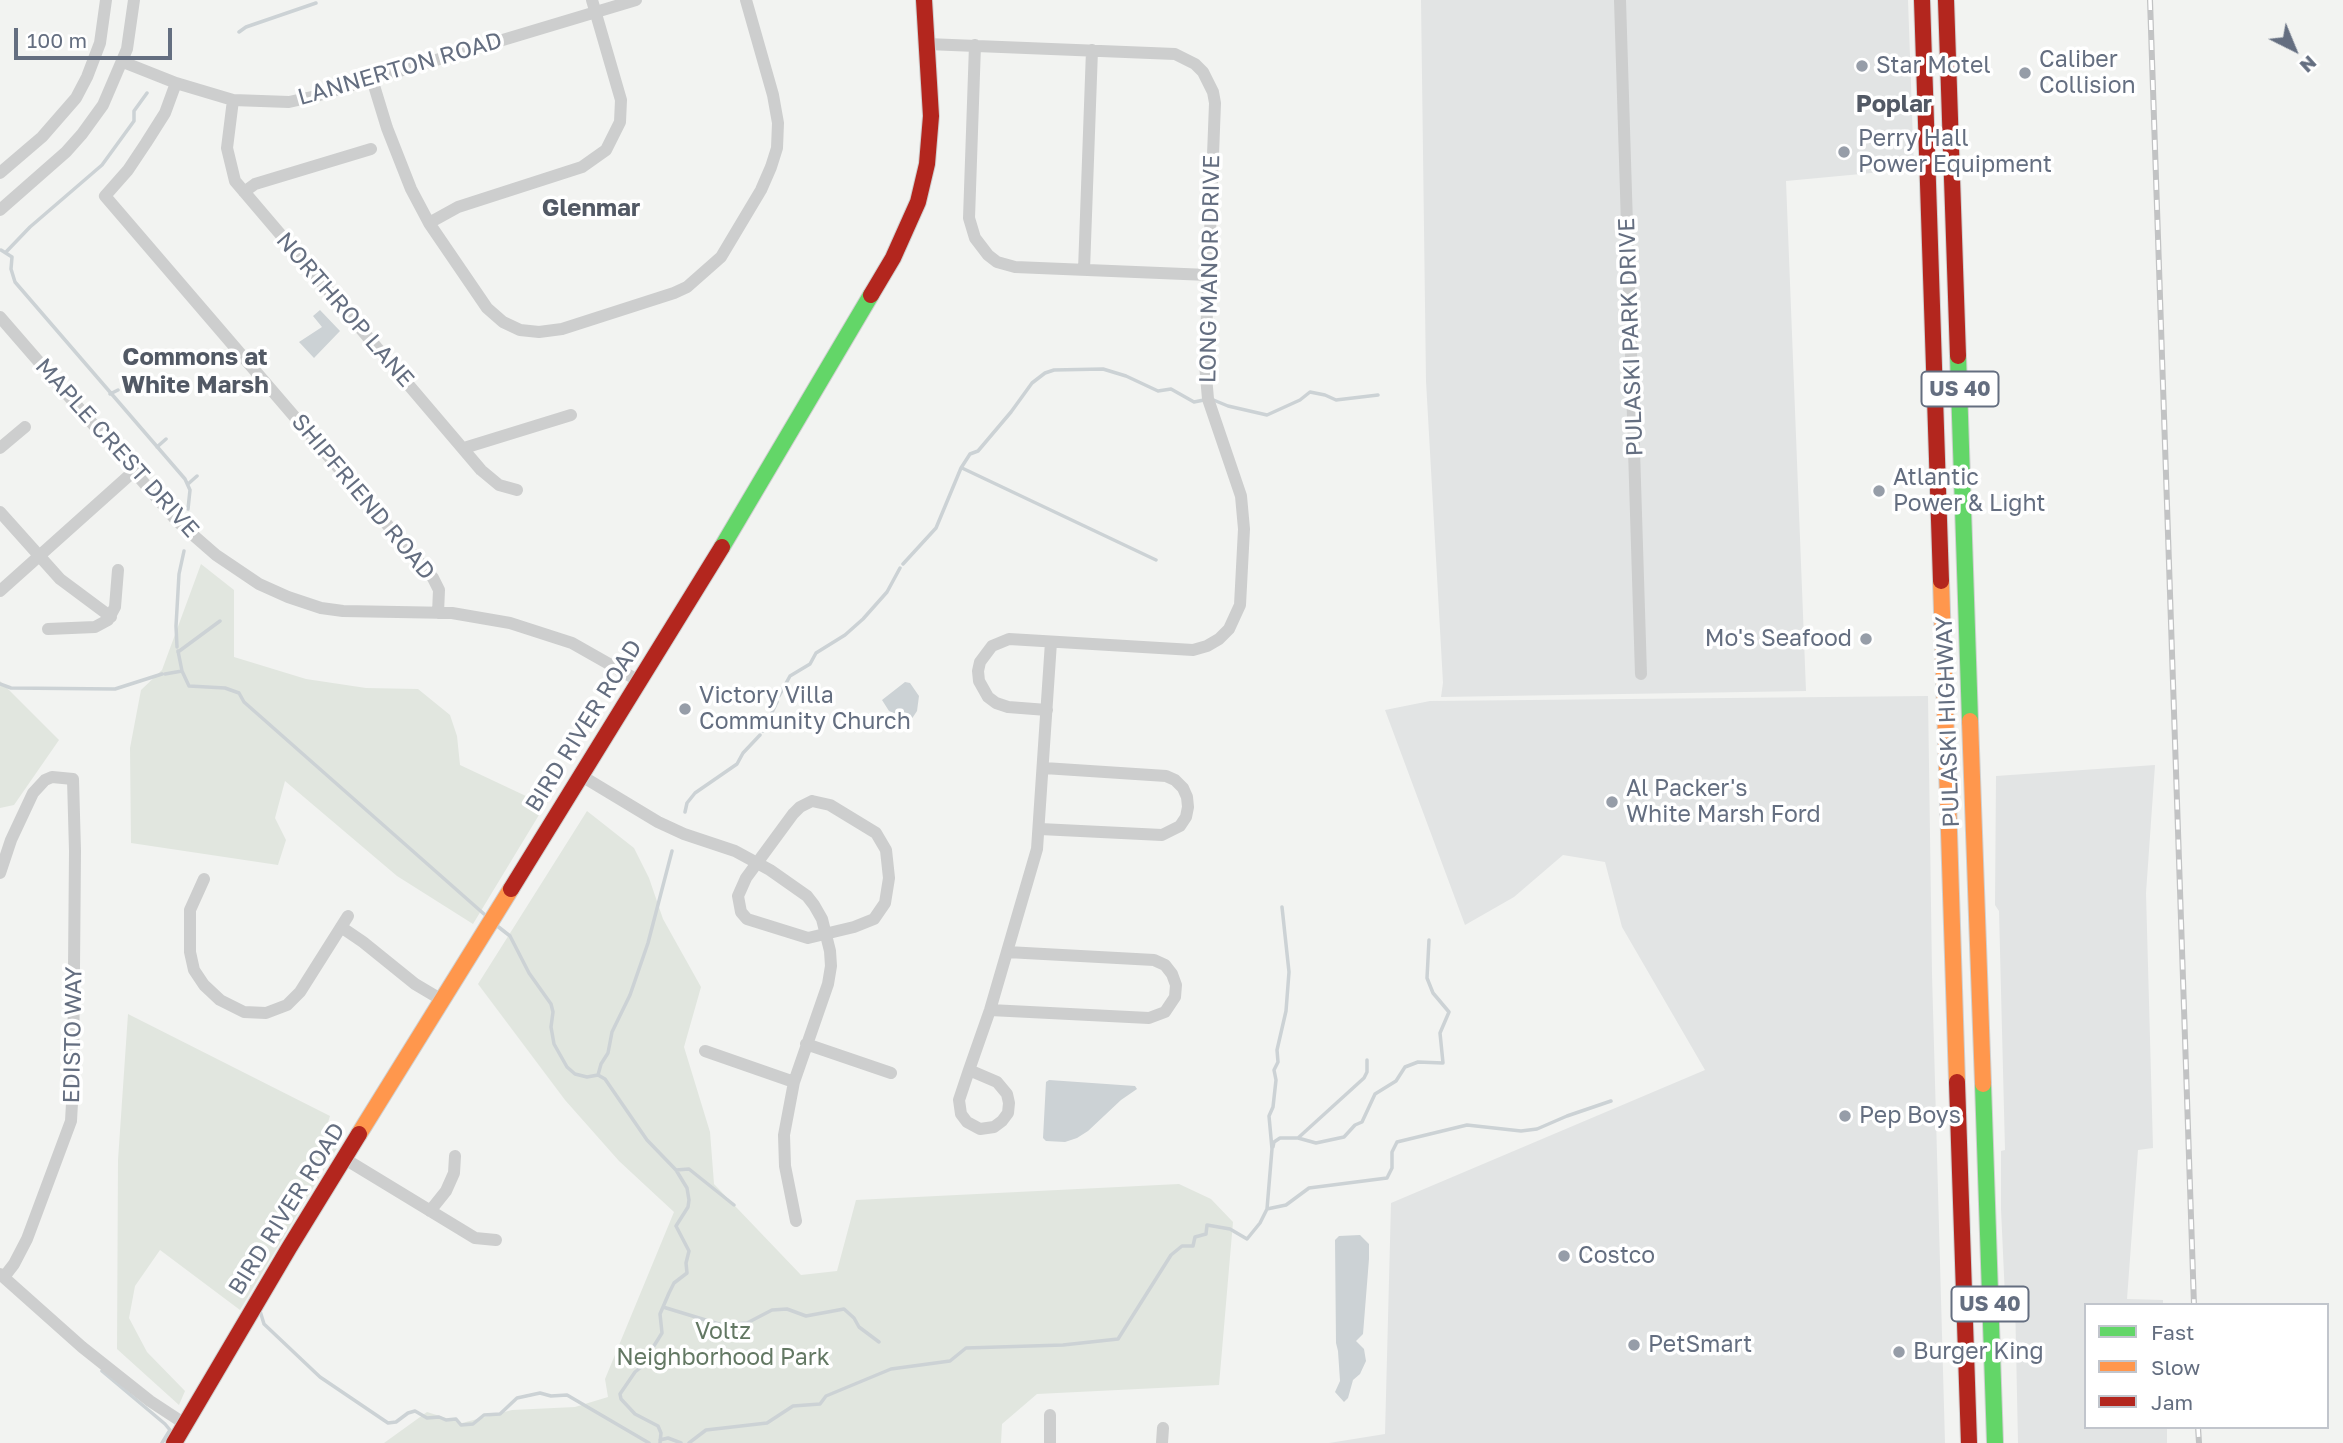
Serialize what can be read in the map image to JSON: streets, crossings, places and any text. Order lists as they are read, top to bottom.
{
  "streets": {
    "main road": ["US 40", "PULASKI HIGHWAY", "BIRD RIVER ROAD"],
    "street": [
      "LANNERTON ROAD",
      "LONG MANOR DRIVE",
      "NORTHROP LANE",
      "PULASKI PARK DRIVE",
      "MAPLE CREST DRIVE",
      "SHIPFRIEND ROAD",
      "EDISTO WAY"
    ]
  },
  "crossings": [
    ["LANNERTON ROAD", "NORTHROP LANE"],
    ["LANNERTON ROAD", "SHIPFRIEND ROAD"],
    ["LONG MANOR DRIVE", "BIRD RIVER ROAD"],
    ["MAPLE CREST DRIVE", "SHIPFRIEND ROAD"],
    ["MAPLE CREST DRIVE", "BIRD RIVER ROAD"]
  ],
  "districts": ["Poplar", "Glenmar", "Commons at White Marsh"],
  "parks": ["Voltz Neighborhood Park"],
  "places": [
    "Star Motel",
    "Caliber Collision",
    "Perry Hall Power Equipment",
    "Atlantic Power & Light",
    "Mo's Seafood",
    "Victory Villa Community Church",
    "Al Packer's White Marsh Ford",
    "Pep Boys",
    "Costco",
    "PetSmart",
    "Burger King"
  ],
  "legend": ["Fast", "Slow", "Jam"],
  "scale_bar": "100 m",
  "north": "bottom right"
}
